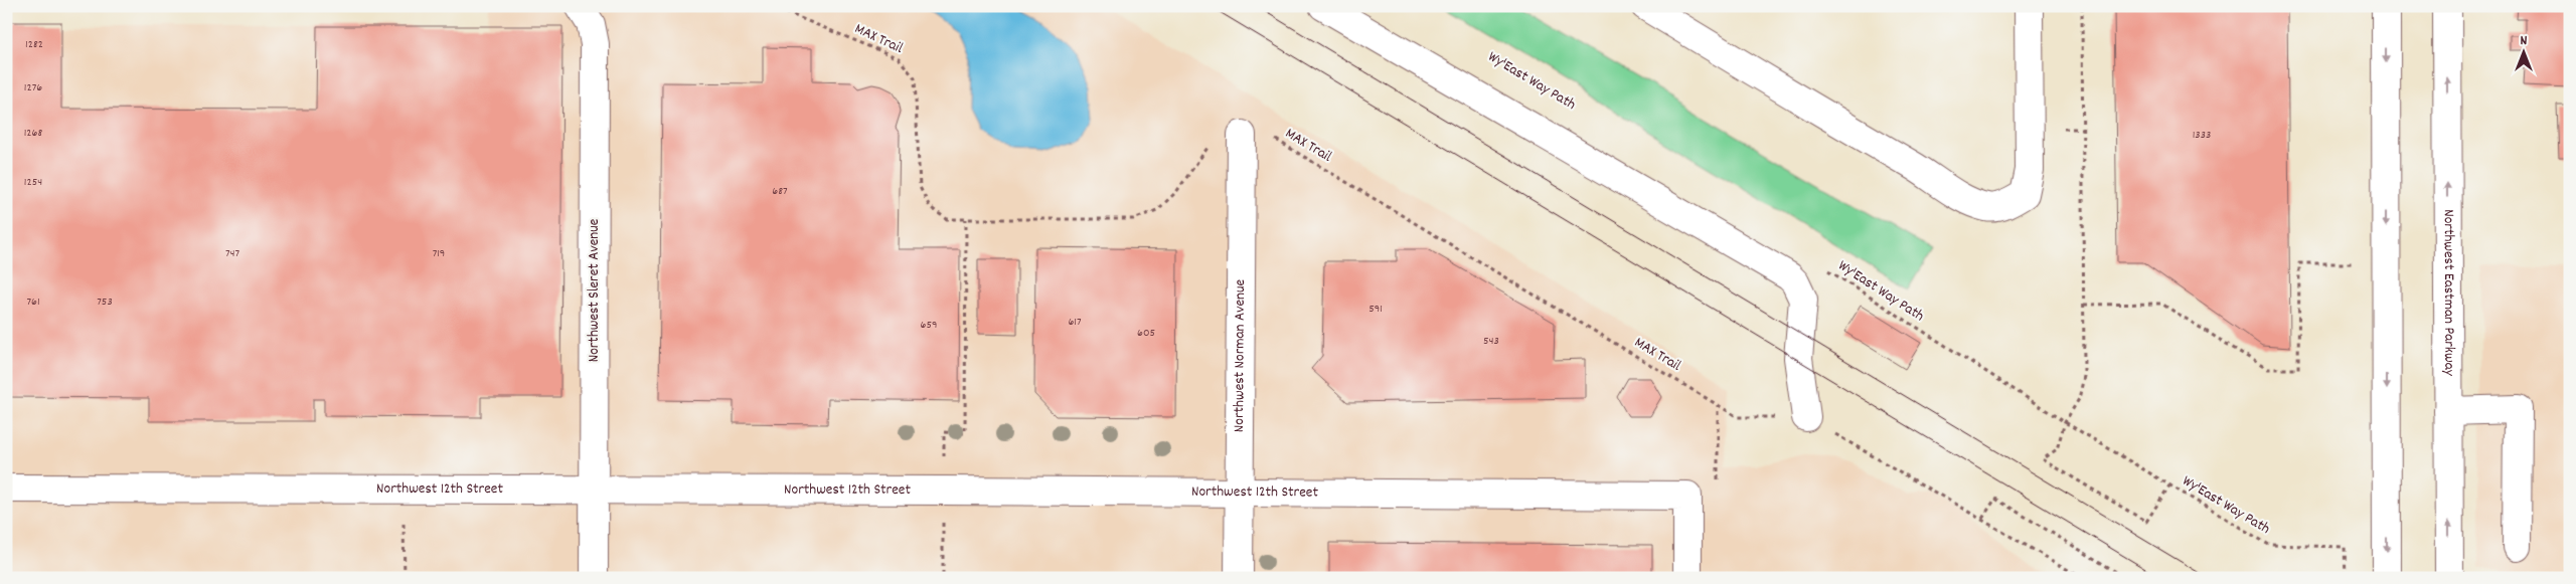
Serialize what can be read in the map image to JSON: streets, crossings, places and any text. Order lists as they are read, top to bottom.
{
  "streets": {
    "main road": [
      "Northwest Sleret Avenue",
      "Northwest Eastman Parkway",
      "Northwest Norman Avenue",
      "Northwest 12th Street"
    ],
    "path": ["MAX Trail", "Wy'East Way Path"]
  },
  "crossings": [
    ["MAX Trail", "Northwest Norman Avenue"],
    ["Northwest Sleret Avenue", "Northwest 12th Street"],
    ["Northwest Norman Avenue", "Northwest 12th Street"]
  ],
  "house_numbers": [
    "1282",
    "1276",
    "1268",
    "1333",
    "1254",
    "687",
    "747",
    "719",
    "761",
    "753",
    "591",
    "617",
    "659",
    "605",
    "543"
  ],
  "north": "top"
}
